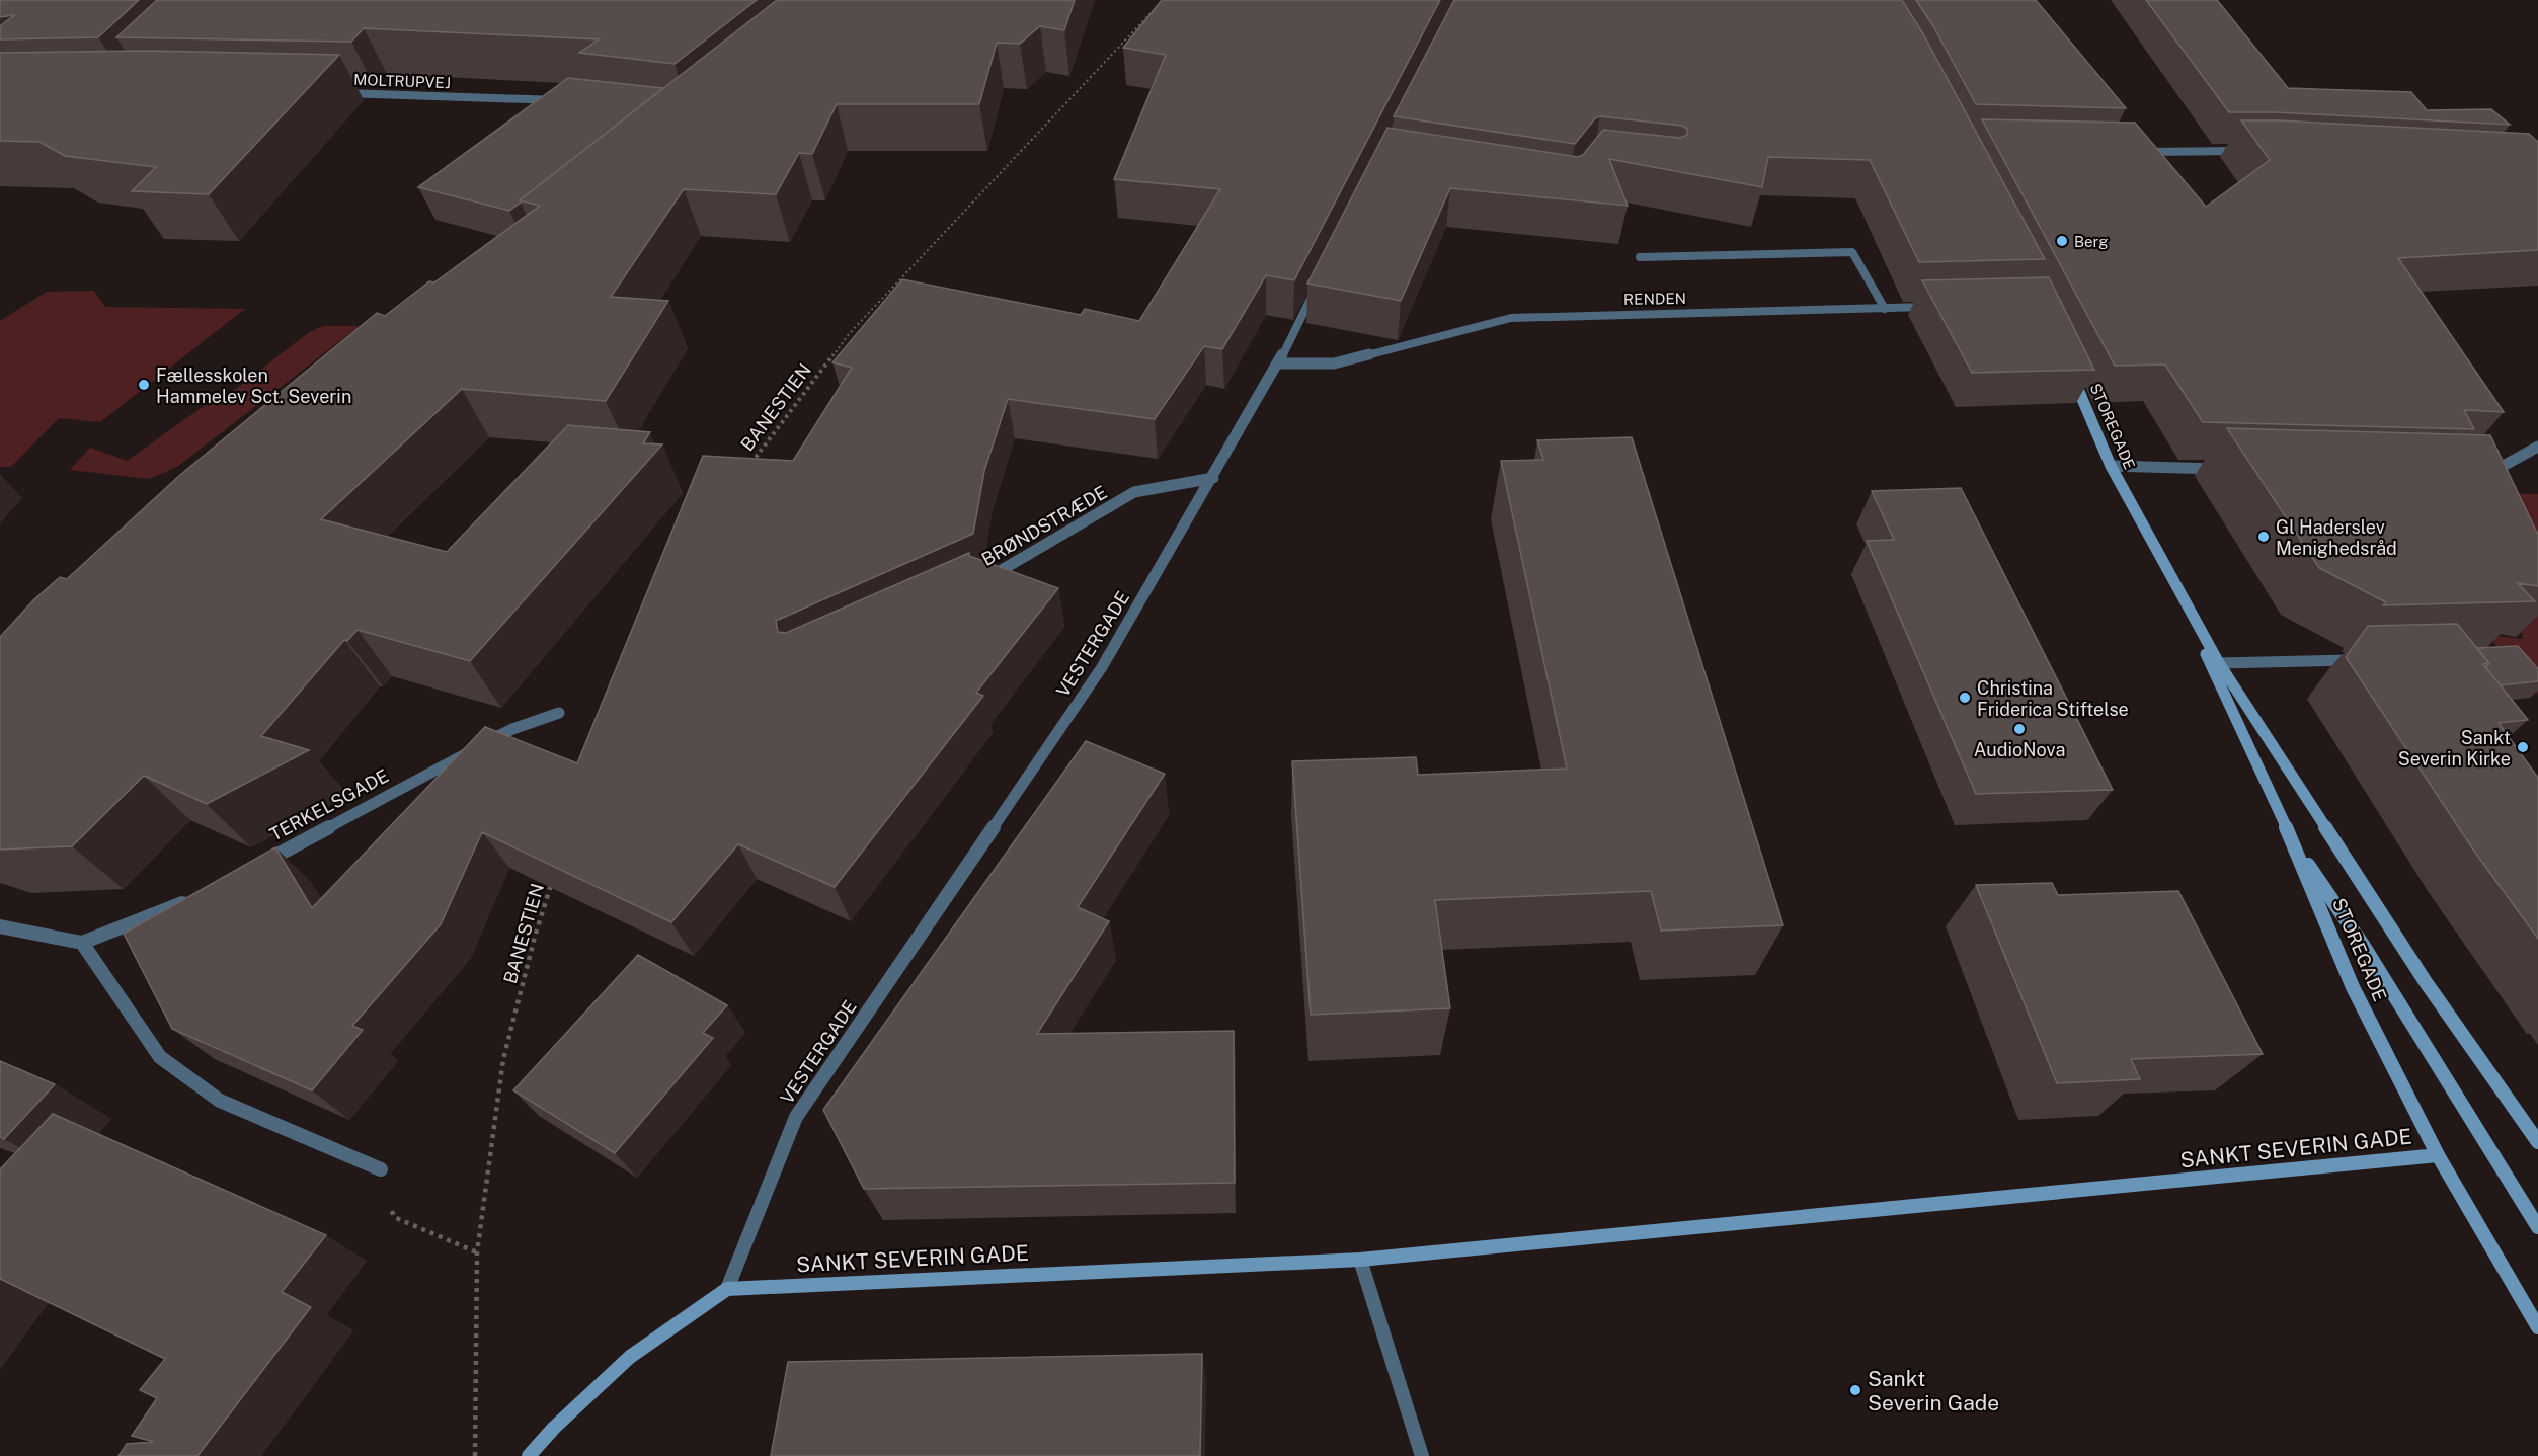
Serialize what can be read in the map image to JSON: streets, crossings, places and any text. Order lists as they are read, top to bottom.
{
  "streets": {
    "street": [
      "MOLTRUPVEJ",
      "RENDEN",
      "STOREGADE",
      "BRØNDSTRÆDE",
      "VESTERGADE",
      "TERKELSGADE",
      "SANKT SEVERIN GADE"
    ],
    "path": ["BANESTIEN"]
  },
  "crossings": [
    ["RENDEN", "VESTERGADE"],
    ["STOREGADE", "SANKT SEVERIN GADE"],
    ["BRØNDSTRÆDE", "VESTERGADE"],
    ["VESTERGADE", "SANKT SEVERIN GADE"]
  ],
  "places": [
    "Berg",
    "Fællesskolen Hammelev Sct. Severin",
    "Gl Haderslev Menighedsråd",
    "Christina Friderica Stiftelse",
    "AudioNova",
    "Sankt Severin Kirke",
    "Sankt Severin Gade"
  ]
}
